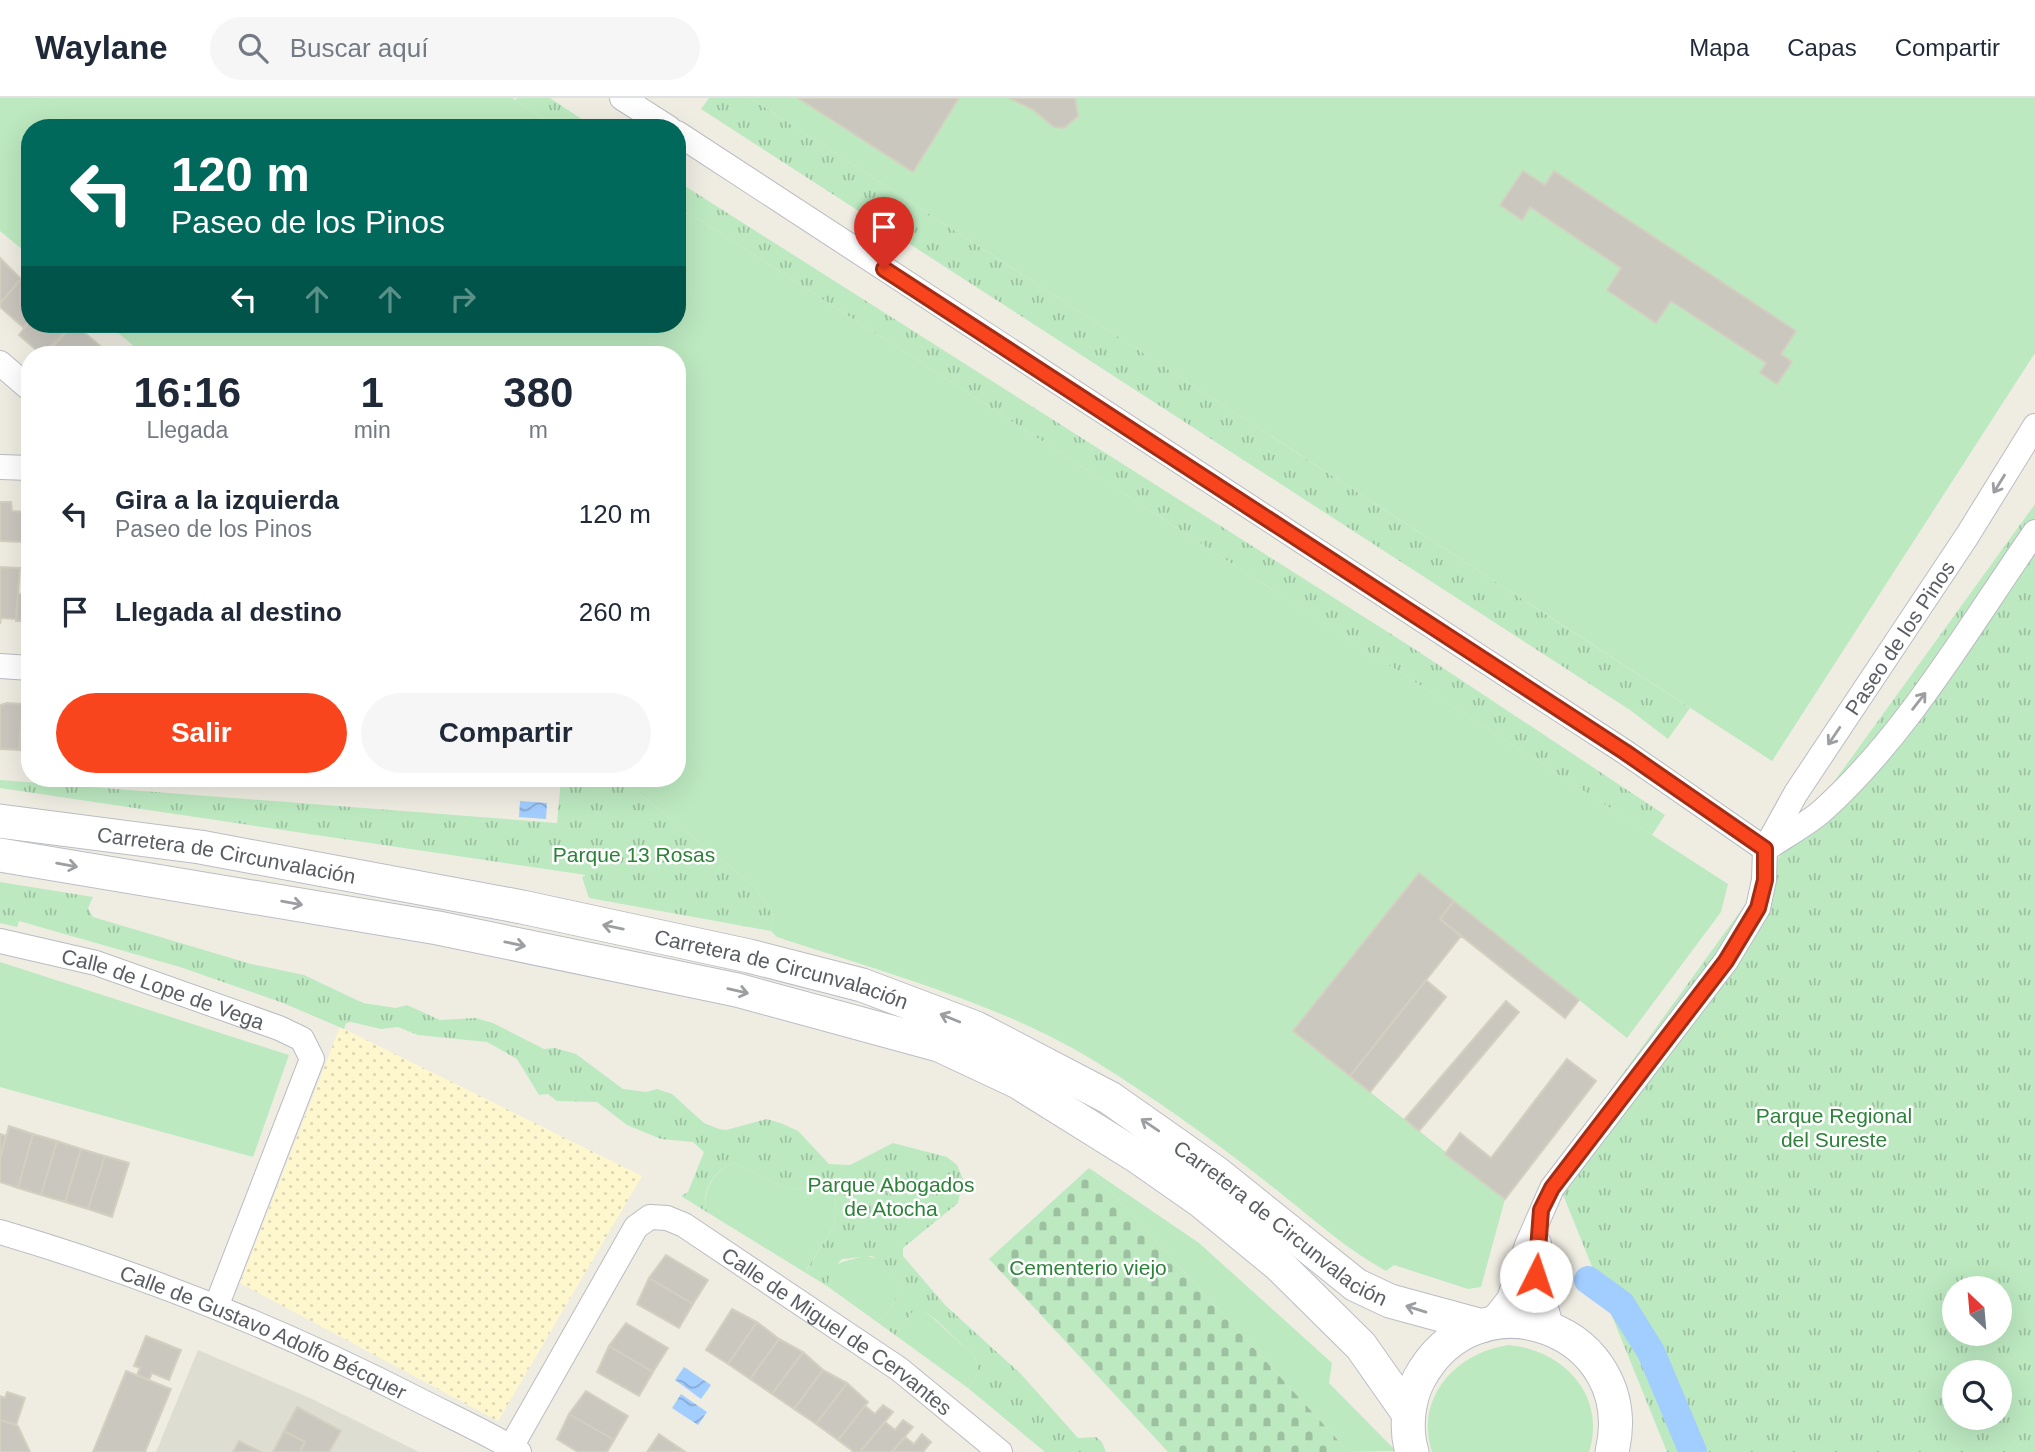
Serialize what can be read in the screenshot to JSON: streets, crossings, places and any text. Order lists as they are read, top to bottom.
{
  "streets": {
    "main road": ["Carretera de Circunvalación"],
    "street": [
      "Paseo de los Pinos",
      "Calle de Lope de Vega",
      "Calle de Miguel de Cervantes",
      "Calle de Gustavo Adolfo Bécquer"
    ]
  },
  "crossings": [
    ["Paseo de los Pinos", "Carretera de Circunvalación"],
    ["Calle de Lope de Vega", "Calle de Gustavo Adolfo Bécquer"],
    ["Calle de Miguel de Cervantes", "Calle de Gustavo Adolfo Bécquer"]
  ],
  "parks": [
    "Parque 13 Rosas",
    "Parque Regional del Sureste",
    "Parque Abogados de Atocha",
    "Cementerio viejo"
  ],
  "north": "top left",
  "page": {
    "header": "Waylane",
    "search": "Buscar aquí",
    "nav": ["Mapa", "Capas", "Compartir"],
    "turn": ["120 m", "Paseo de los Pinos"],
    "eta": [
      "16:16",
      "Llegada",
      "1",
      "min",
      "380",
      "m"
    ],
    "list": [
      {
        "name": "Gira a la izquierda",
        "note": "Paseo de los Pinos",
        "value": "120 m"
      },
      {
        "name": "Llegada al destino",
        "value": "260 m"
      }
    ],
    "buttons": ["Salir", "Compartir"]
  }
}
